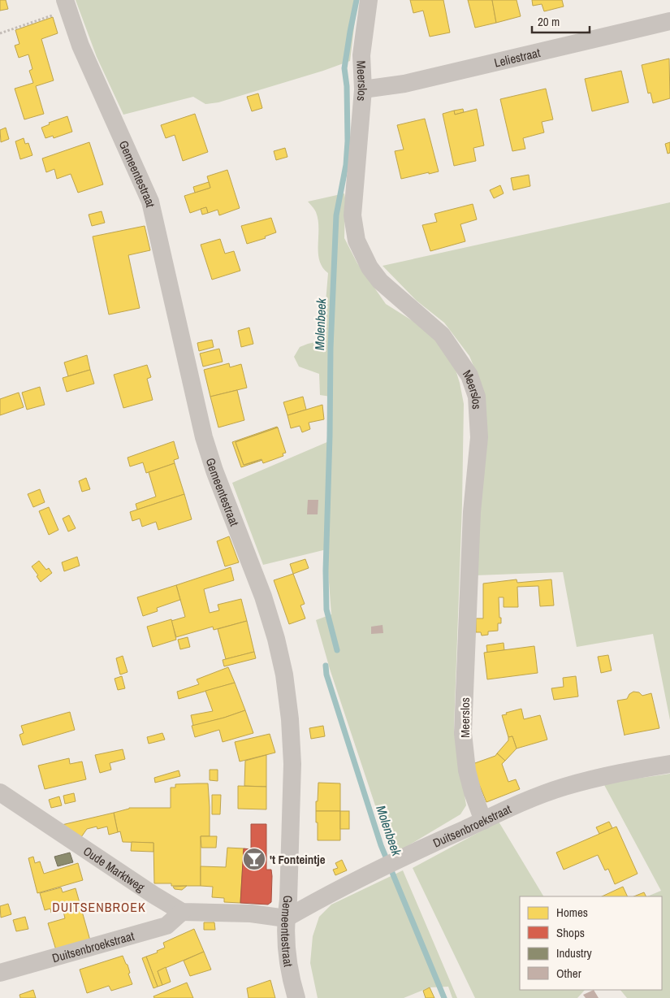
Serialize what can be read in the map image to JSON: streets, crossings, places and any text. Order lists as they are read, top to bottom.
{
  "streets": {
    "street": [
      "Leliestraat",
      "Meerslos",
      "Gemeentestraat",
      "Duitsenbroekstraat",
      "Oude Marktweg"
    ]
  },
  "crossings": [
    ["Leliestraat", "Meerslos"],
    ["Meerslos", "Duitsenbroekstraat"],
    ["Gemeentestraat", "Duitsenbroekstraat"],
    ["Gemeentestraat", "Oude Marktweg"],
    ["Duitsenbroekstraat", "Oude Marktweg"]
  ],
  "districts": ["DUITSENBROEK"],
  "water": ["Molenbeek"],
  "places": {
    "bar": ["'t Fonteintje"]
  },
  "legend": [
    "Homes",
    "Shops",
    "Industry",
    "Other"
  ],
  "scale_bar": "20 m"
}
